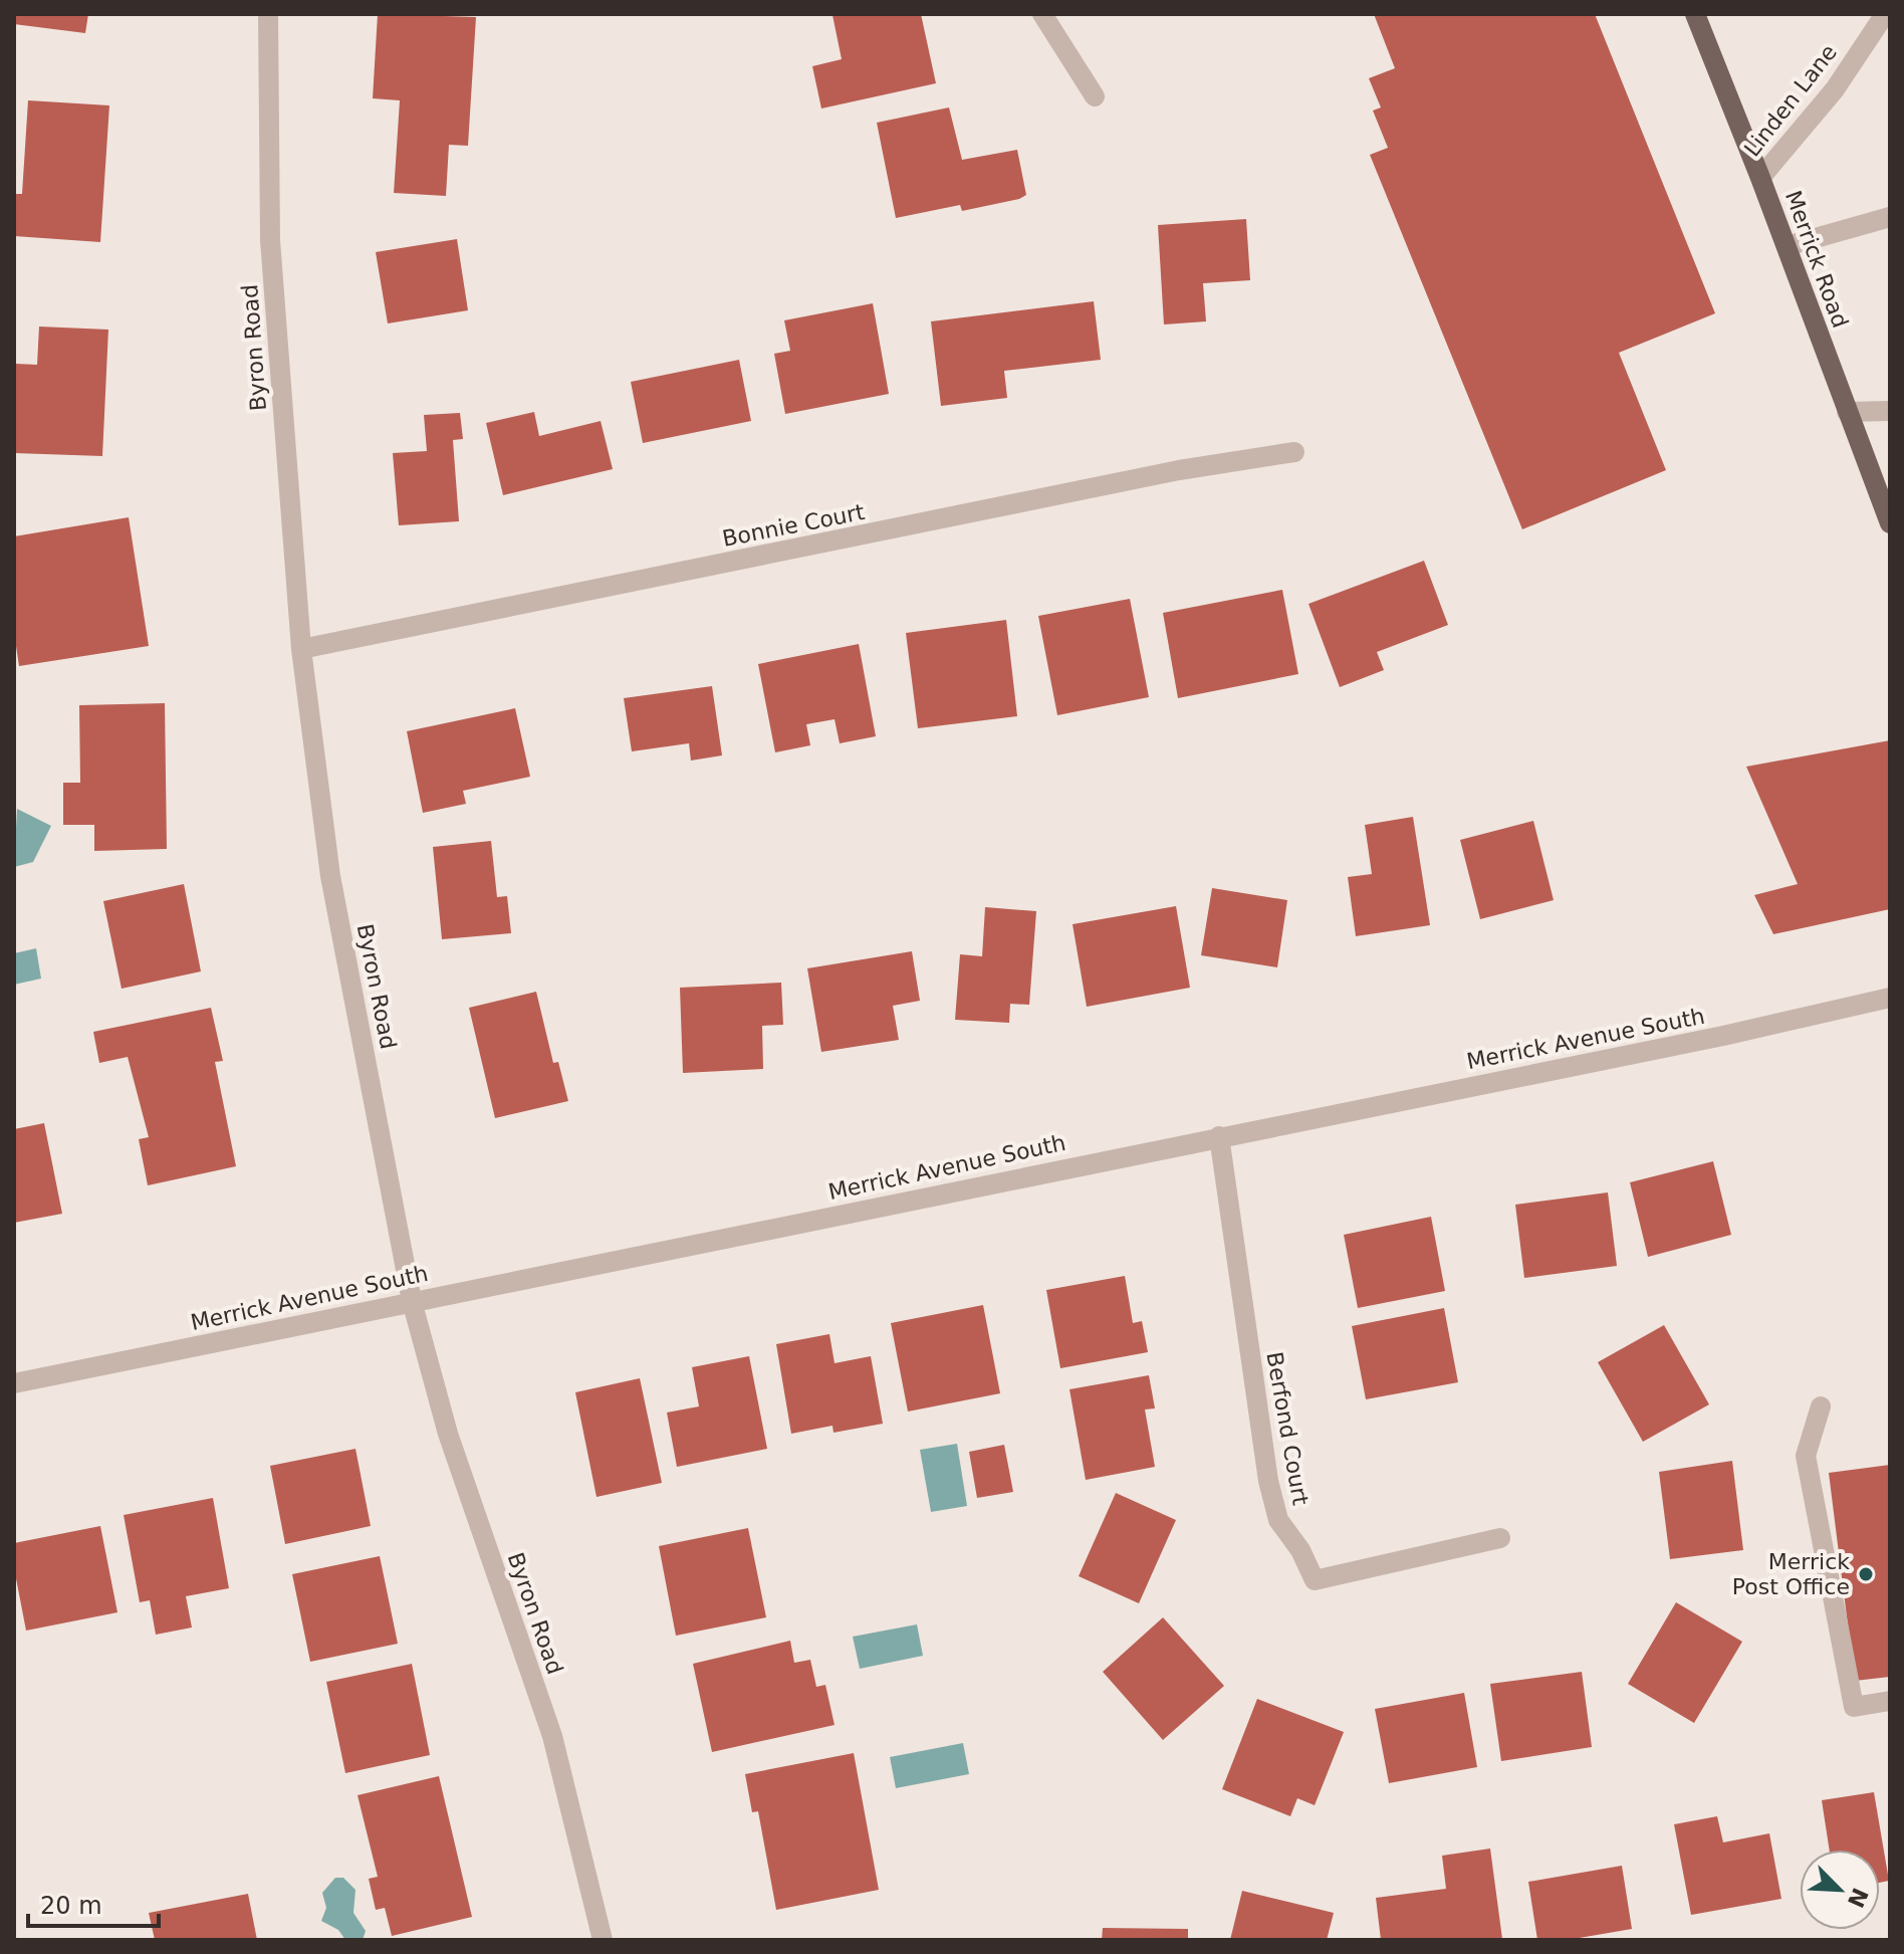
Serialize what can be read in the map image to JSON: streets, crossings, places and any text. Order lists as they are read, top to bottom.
{
  "streets": {
    "main road": ["Merrick Road"],
    "street": [
      "Linden Lane",
      "Byron Road",
      "Bonnie Court",
      "Merrick Avenue South",
      "Berfond Court"
    ]
  },
  "crossings": [
    ["Linden Lane", "Merrick Road"],
    ["Byron Road", "Bonnie Court"],
    ["Byron Road", "Merrick Avenue South"],
    ["Merrick Avenue South", "Berfond Court"]
  ],
  "places": ["Merrick Post Office"],
  "scale_bar": "20 m",
  "north": "bottom right"
}
